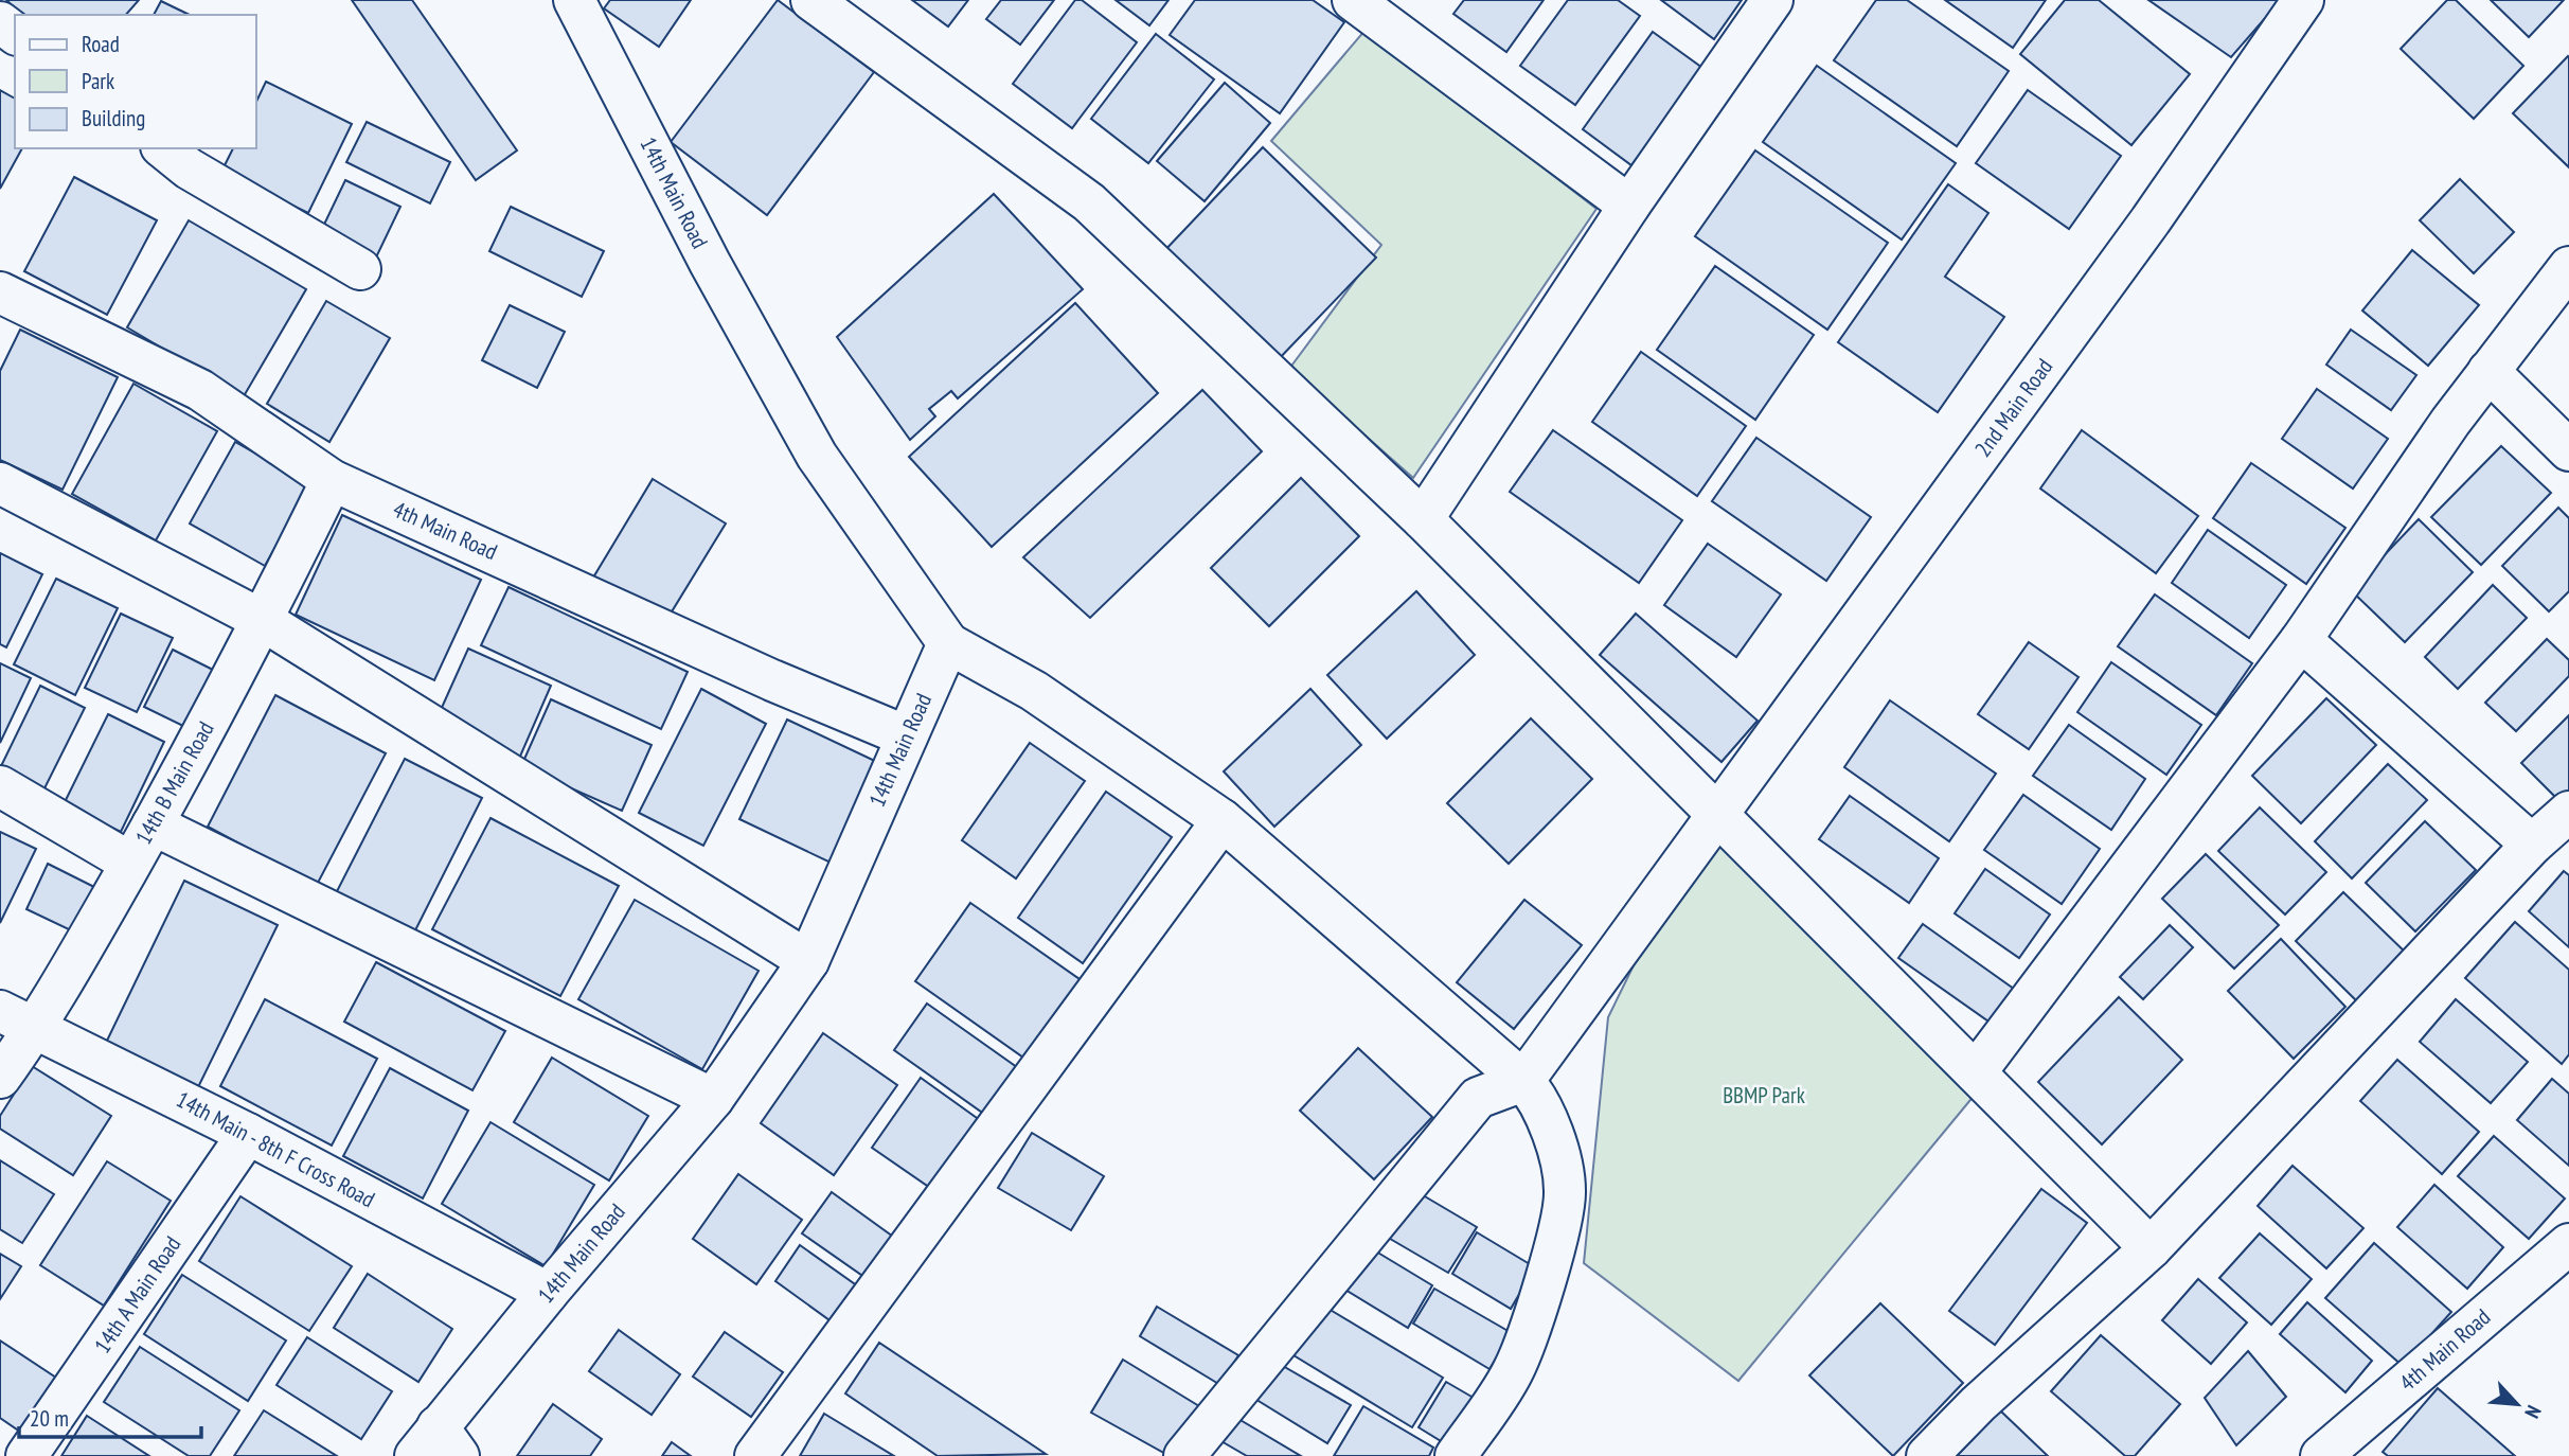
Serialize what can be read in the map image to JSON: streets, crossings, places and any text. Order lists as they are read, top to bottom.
{
  "streets": {
    "street": [
      "14th Main Road",
      "2nd Main Road",
      "4th Main Road",
      "14th B Main Road",
      "14th Main - 8th F Cross Road",
      "14th A Main Road"
    ]
  },
  "crossings": [
    ["14th Main Road", "4th Main Road"],
    ["14th Main Road", "14th Main - 8th F Cross Road"],
    ["4th Main Road", "14th B Main Road"],
    ["14th B Main Road", "14th Main - 8th F Cross Road"],
    ["14th Main - 8th F Cross Road", "14th A Main Road"]
  ],
  "parks": ["BBMP Park"],
  "legend": ["Road", "Park", "Building"],
  "scale_bar": "20 m",
  "north": "bottom right"
}
